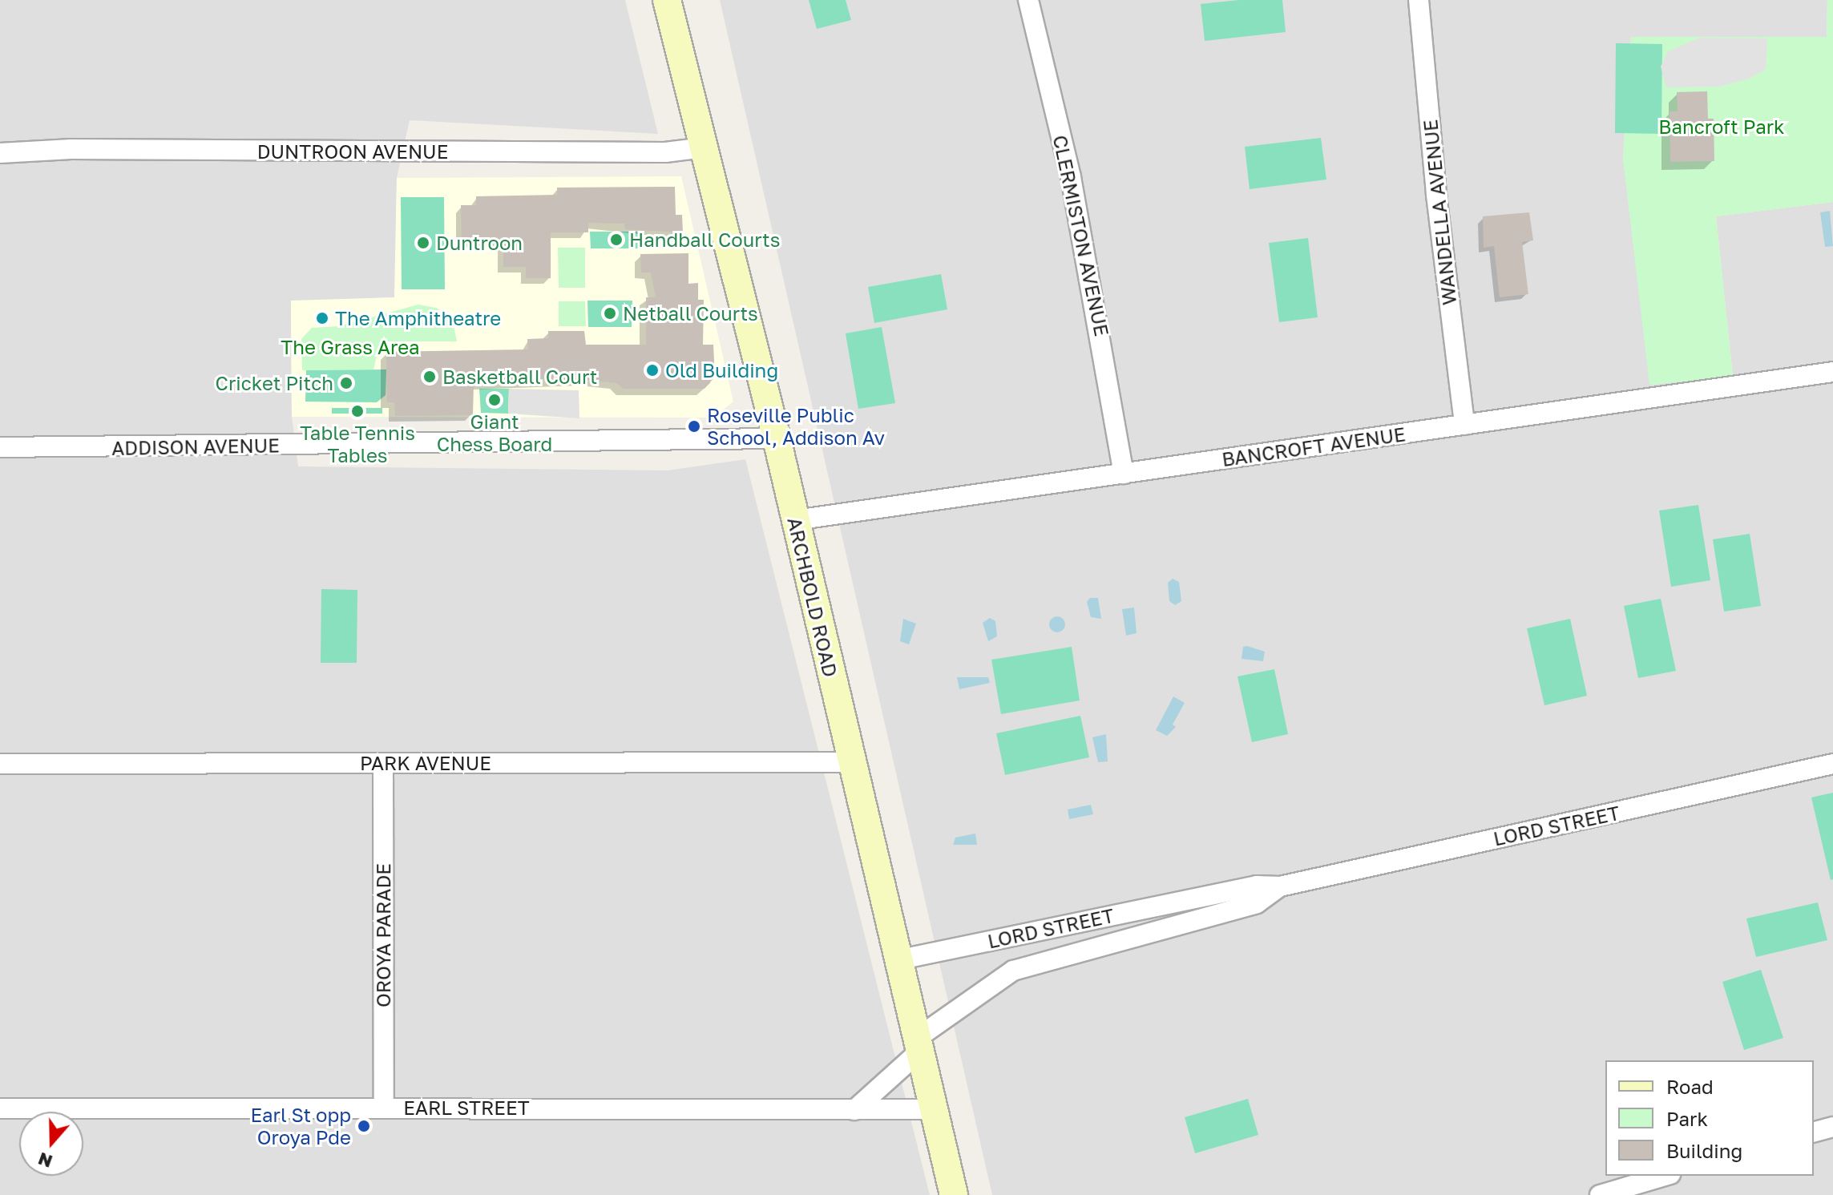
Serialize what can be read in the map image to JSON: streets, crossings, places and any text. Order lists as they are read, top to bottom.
{
  "streets": {
    "main road": ["ARCHBOLD ROAD"],
    "street": [
      "DUNTROON AVENUE",
      "WANDELLA AVENUE",
      "CLERMISTON AVENUE",
      "ADDISON AVENUE",
      "BANCROFT AVENUE",
      "PARK AVENUE",
      "LORD STREET",
      "OROYA PARADE",
      "EARL STREET"
    ]
  },
  "crossings": [
    ["DUNTROON AVENUE", "ARCHBOLD ROAD"],
    ["WANDELLA AVENUE", "BANCROFT AVENUE"],
    ["CLERMISTON AVENUE", "BANCROFT AVENUE"],
    ["ADDISON AVENUE", "ARCHBOLD ROAD"],
    ["BANCROFT AVENUE", "ARCHBOLD ROAD"],
    ["ARCHBOLD ROAD", "PARK AVENUE"],
    ["ARCHBOLD ROAD", "LORD STREET"],
    ["ARCHBOLD ROAD", "EARL STREET"],
    ["PARK AVENUE", "OROYA PARADE"],
    ["LORD STREET", "EARL STREET"],
    ["OROYA PARADE", "EARL STREET"]
  ],
  "parks": ["Bancroft Park", "The Grass Area"],
  "places": [
    "Handball Courts",
    "Duntroon",
    "Netball Courts",
    "The Amphitheatre",
    "Old Building",
    "Basketball Court",
    "Cricket Pitch",
    "Giant Chess Board",
    "Table Tennis Tables",
    "Roseville Public School, Addison Av",
    "Earl St opp Oroya Pde"
  ],
  "legend": ["Road", "Park", "Building"],
  "north": "bottom"
}
